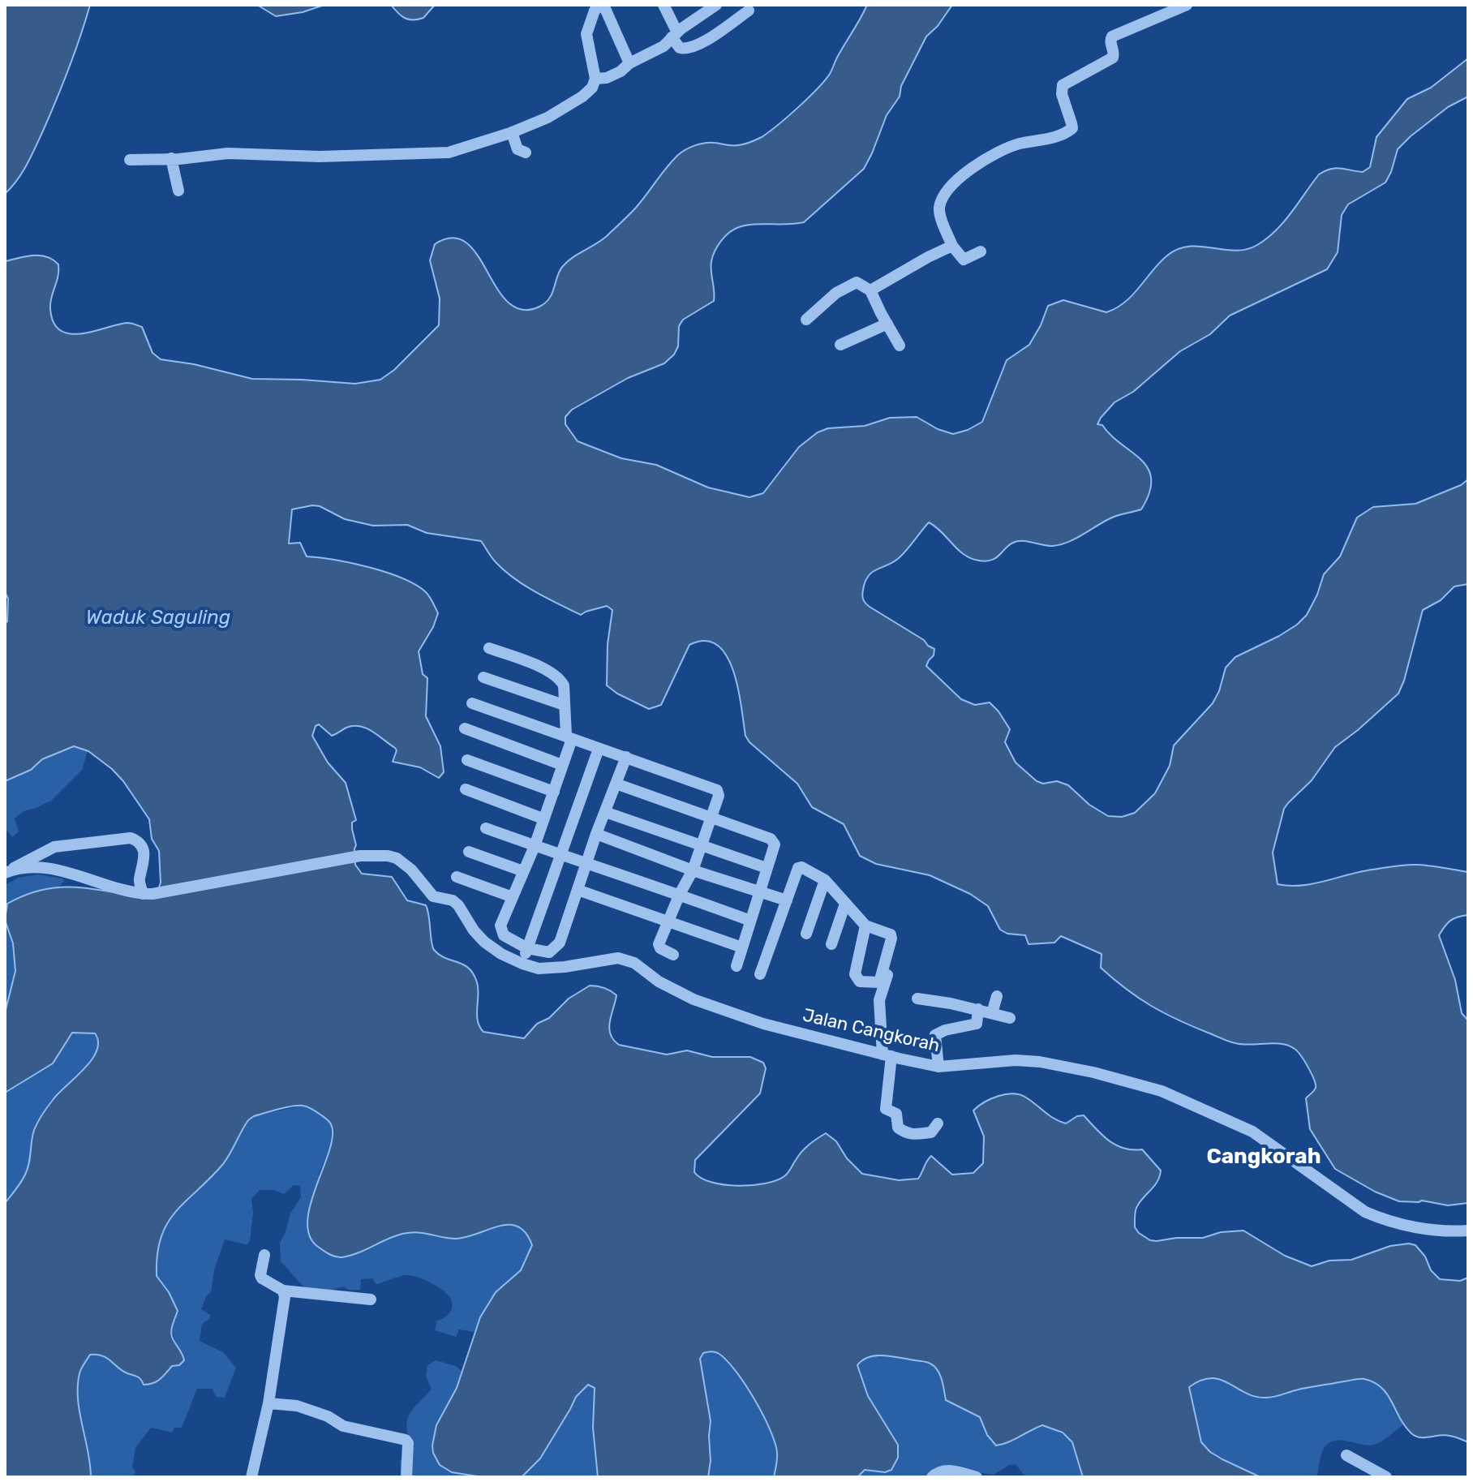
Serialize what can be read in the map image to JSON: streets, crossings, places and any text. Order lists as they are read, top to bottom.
{
  "streets": {
    "street": ["Jalan Cangkorah"]
  },
  "districts": ["Cangkorah"],
  "water": ["Waduk Saguling"]
}
